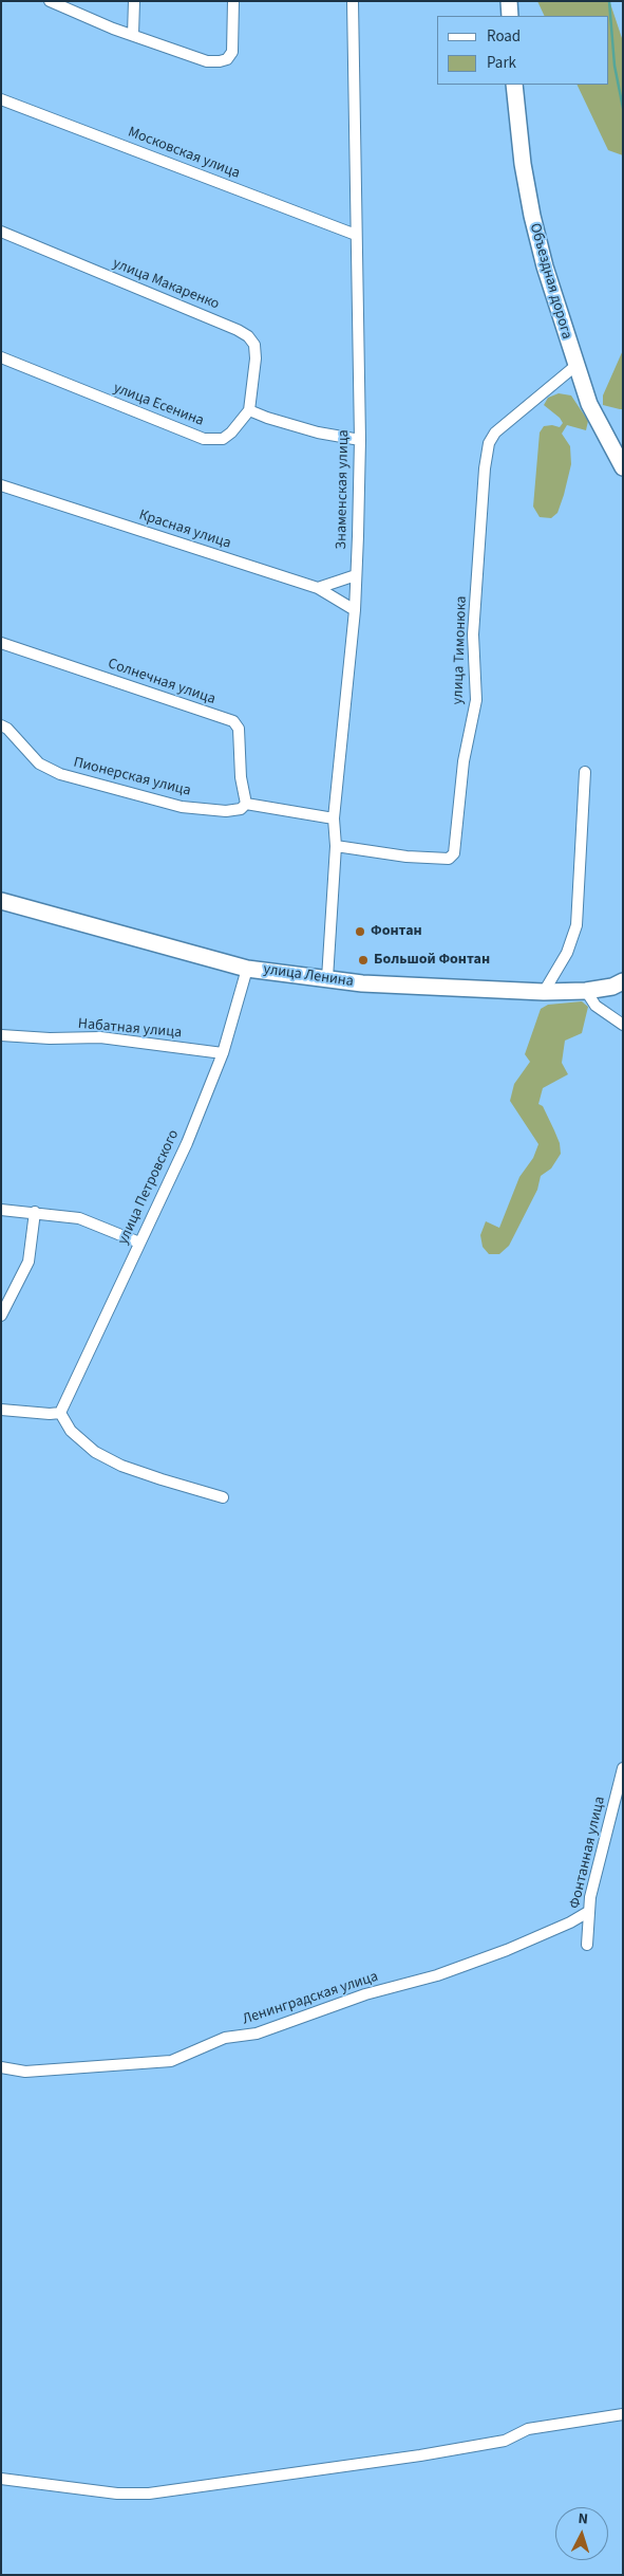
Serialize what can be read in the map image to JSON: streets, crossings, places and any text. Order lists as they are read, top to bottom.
{
  "streets": {
    "street": [
      "Московская улица",
      "Объездная дорога",
      "улица Макаренко",
      "улица Есенина",
      "Знаменская улица",
      "Красная улица",
      "улица Тимонюка",
      "Солнечная улица",
      "Пионерская улица",
      "улица Ленина",
      "Набатная улица",
      "улица Петровского",
      "Фонтанная улица",
      "Ленинградская улица"
    ]
  },
  "crossings": [
    ["Московская улица", "Знаменская улица"],
    ["Объездная дорога", "улица Тимонюка"],
    ["улица Макаренко", "улица Есенина"],
    ["Знаменская улица", "Красная улица"],
    ["Знаменская улица", "улица Тимонюка"],
    ["Знаменская улица", "Пионерская улица"],
    ["Знаменская улица", "улица Ленина"],
    ["Солнечная улица", "Пионерская улица"],
    ["улица Ленина", "улица Петровского"],
    ["Набатная улица", "улица Петровского"],
    ["Фонтанная улица", "Ленинградская улица"]
  ],
  "places": ["Фонтан", "Большой Фонтан"],
  "legend": ["Road", "Park"],
  "north": "top"
}
